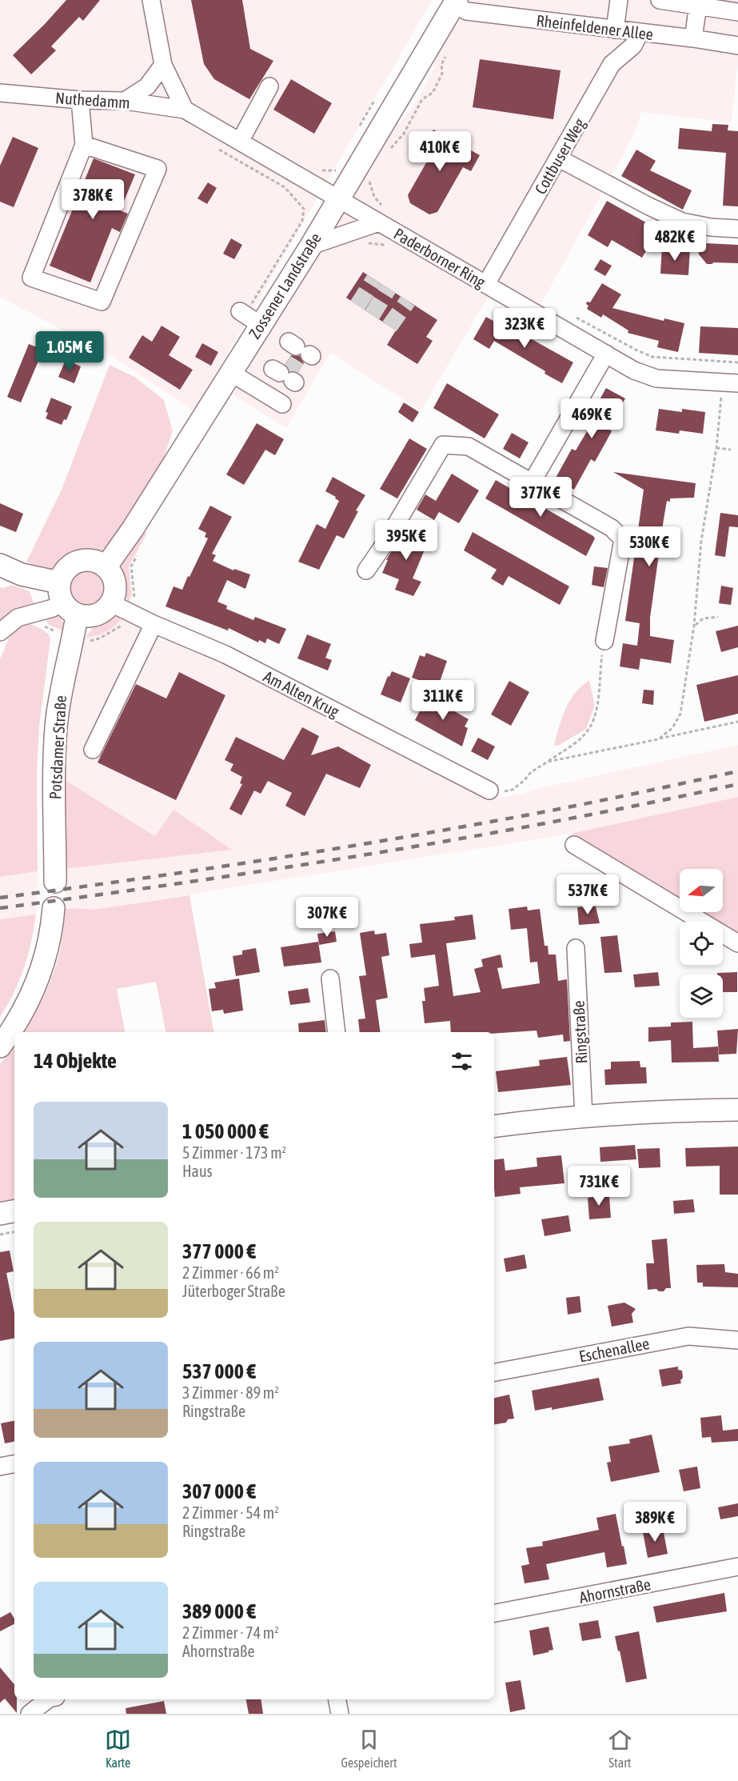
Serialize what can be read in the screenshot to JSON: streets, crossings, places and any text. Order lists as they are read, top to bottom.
{
  "streets": {
    "main road": ["Zossener Landstraße", "Potsdamer Straße"],
    "street": [
      "Rheinfeldener Allee",
      "Nuthedamm",
      "Cottbuser Weg",
      "Paderborner Ring",
      "Am Alten Krug",
      "Ringstraße",
      "Eschenallee",
      "Ahornstraße"
    ]
  },
  "crossings": [
    ["Rheinfeldener Allee", "Cottbuser Weg"],
    ["Rheinfeldener Allee", "Zossener Landstraße"],
    ["Nuthedamm", "Paderborner Ring"],
    ["Nuthedamm", "Zossener Landstraße"],
    ["Cottbuser Weg", "Paderborner Ring"],
    ["Paderborner Ring", "Zossener Landstraße"],
    ["Zossener Landstraße", "Am Alten Krug"],
    ["Zossener Landstraße", "Potsdamer Straße"],
    ["Am Alten Krug", "Potsdamer Straße"]
  ],
  "north": "left",
  "page": {
    "price": [
      "410K €",
      "378K €",
      "482K €",
      "323K €",
      "1.05M €",
      "469K €",
      "377K €",
      "395K €",
      "530K €",
      "311K €",
      "537K €",
      "307K €",
      "731K €",
      "389K €"
    ],
    "heading": "14 Objekte",
    "list": [
      {
        "name": "1 050 000 €",
        "note": "5 Zimmer · 173 m² · Haus"
      },
      {
        "name": "377 000 €",
        "note": "2 Zimmer · 66 m² · Jüterboger Straße"
      },
      {
        "name": "537 000 €",
        "note": "3 Zimmer · 89 m² · Ringstraße"
      },
      {
        "name": "307 000 €",
        "note": "2 Zimmer · 54 m² · Ringstraße"
      },
      {
        "name": "389 000 €",
        "note": "2 Zimmer · 74 m² · Ahornstraße"
      }
    ],
    "tabs": ["Karte", "Gespeichert", "Start"]
  }
}
